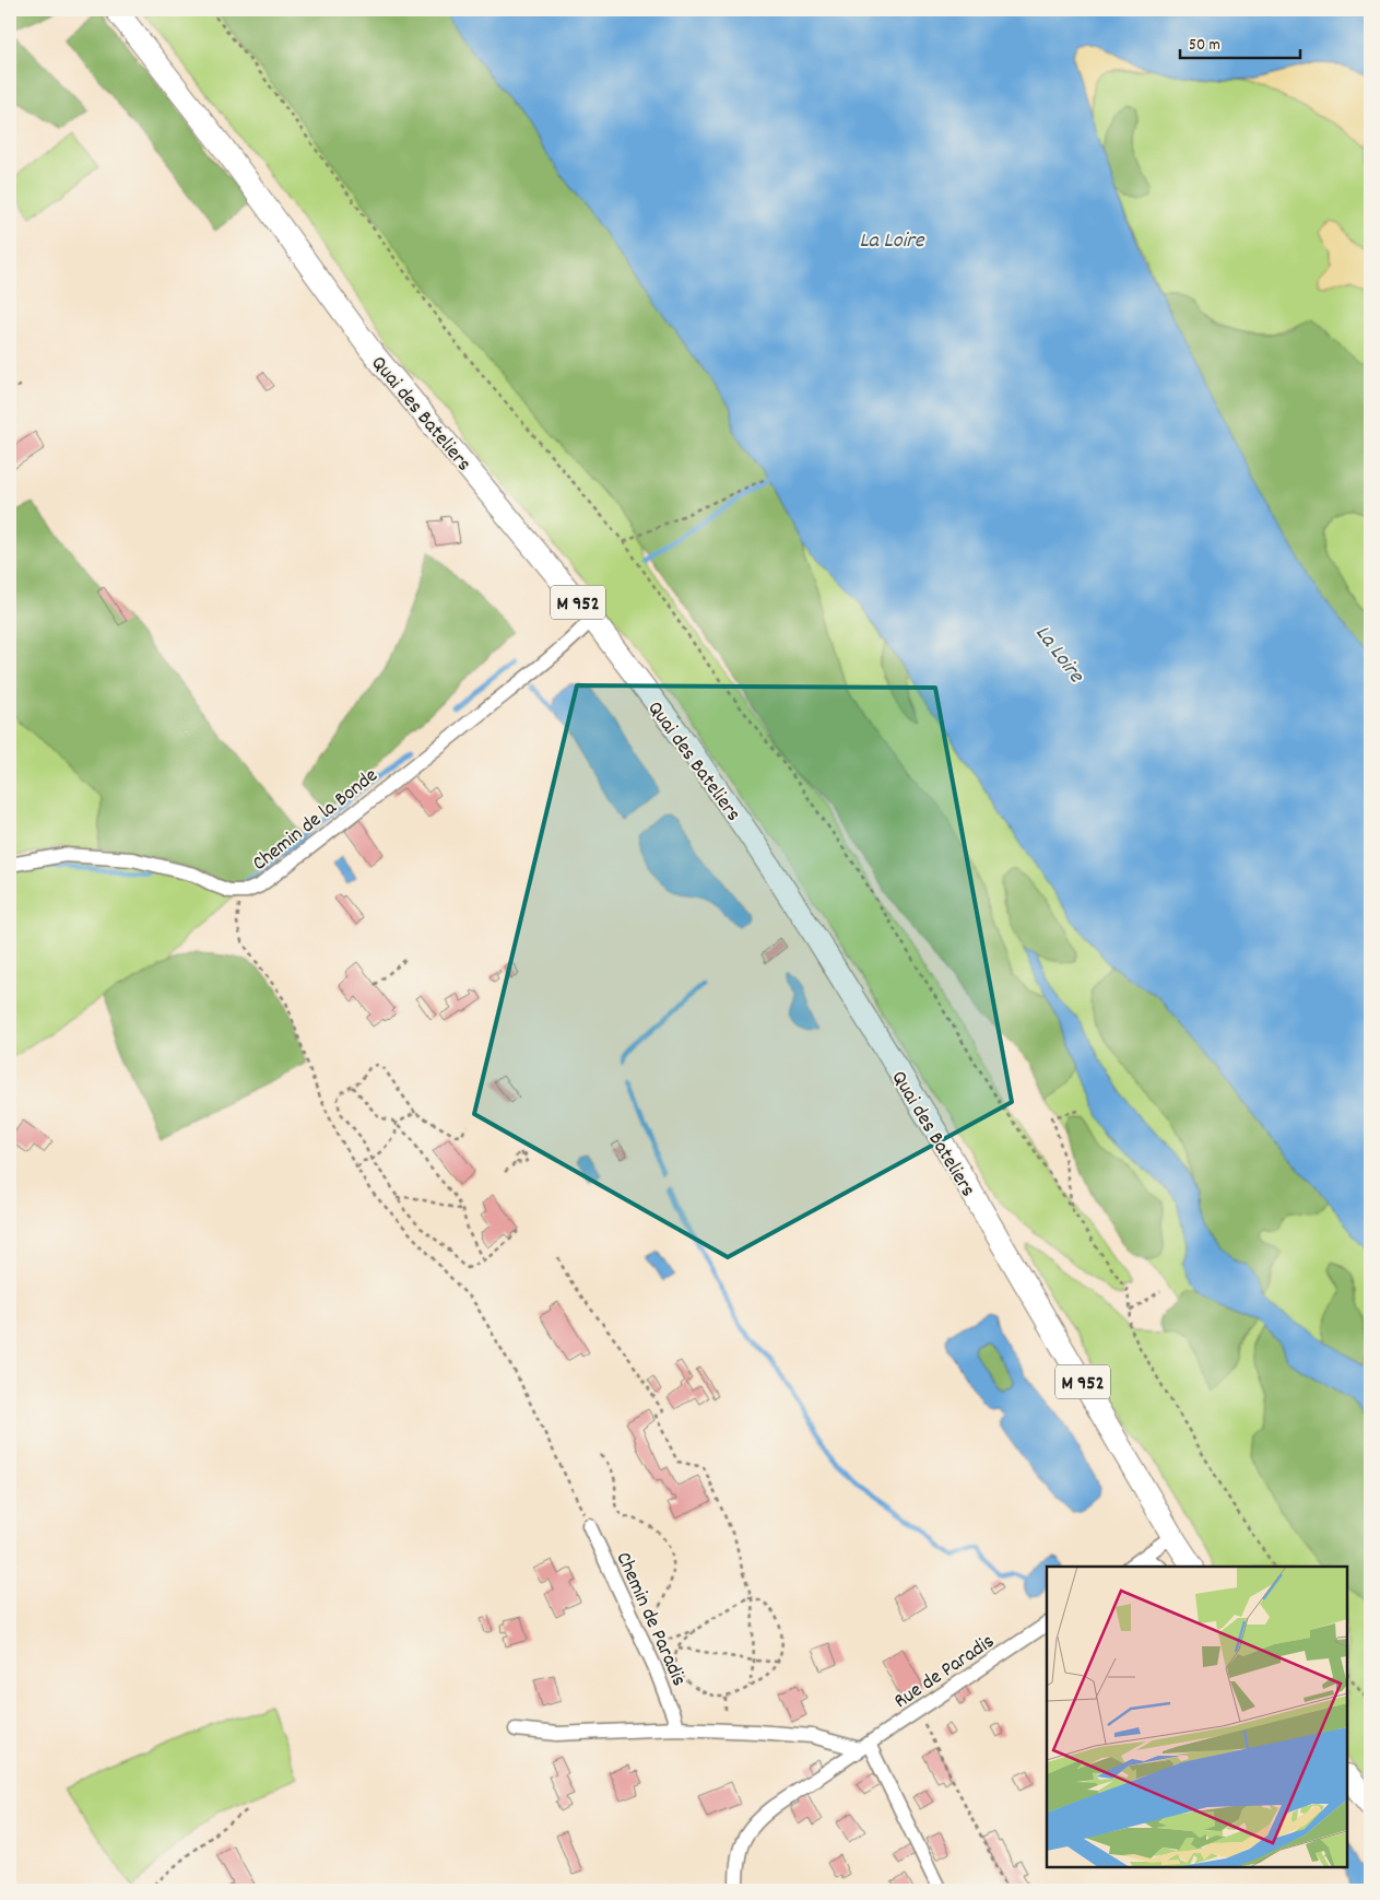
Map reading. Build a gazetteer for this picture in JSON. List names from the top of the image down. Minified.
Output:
{"streets":{"main road":["Quai des Bateliers","M 952"],"street":["Chemin de la Bonde","Chemin de Paradis","Rue de Paradis"]},"crossings":[["Quai des Bateliers","Chemin de la Bonde"]],"water":["La Loire"],"scale_bar":"50 m"}
